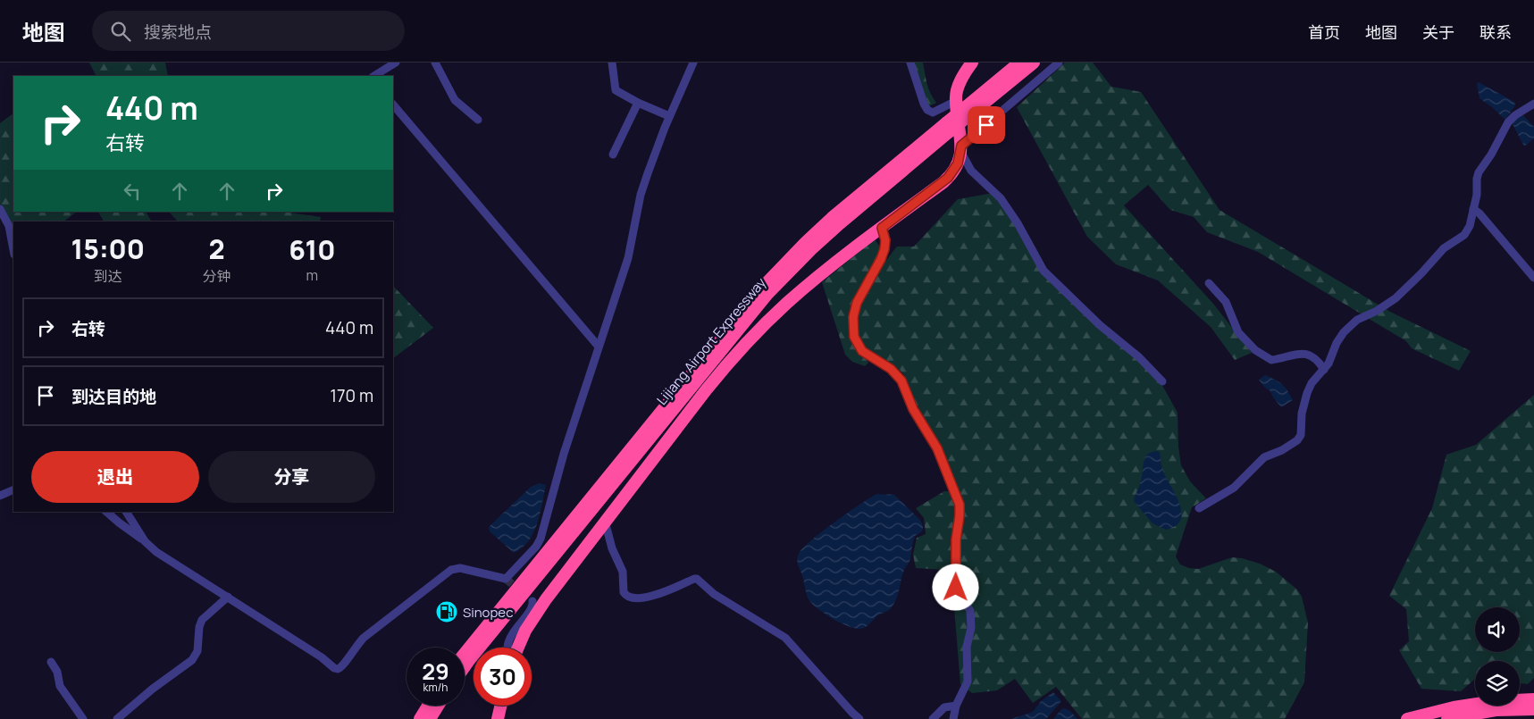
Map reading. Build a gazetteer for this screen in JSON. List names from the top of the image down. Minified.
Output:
{"streets":{"highway":["Lijiang Airport Expressway"]},"places":{"fuel station":["Sinopec"]},"page":{"header":"地图","search":"搜索地点","nav":["首页","地图","关于","联系"],"turn":["440 m","右转"],"eta":["15:00","到达","2","分钟","610","m"],"list":[{"name":"右转","value":"440 m"},{"name":"到达目的地","value":"170 m"}],"buttons":["退出","分享"],"speed":"29 km/h","limit":"30"}}
